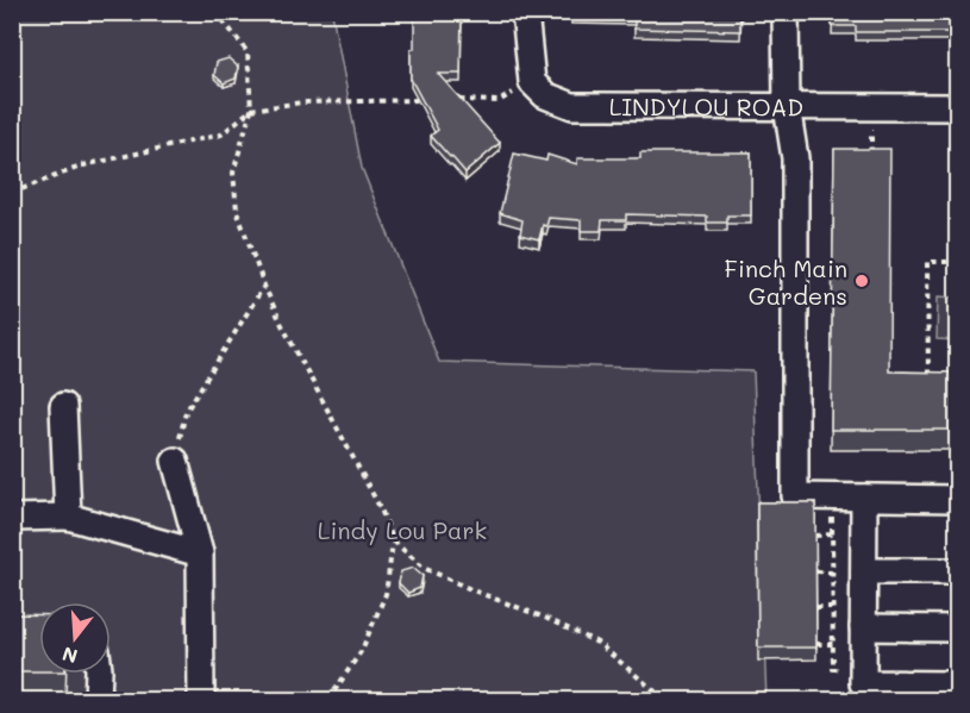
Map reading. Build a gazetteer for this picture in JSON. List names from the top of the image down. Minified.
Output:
{"streets":{"street":["LINDYLOU ROAD"]},"parks":["Lindy Lou Park"],"places":["Finch Main Gardens"],"north":"bottom"}
